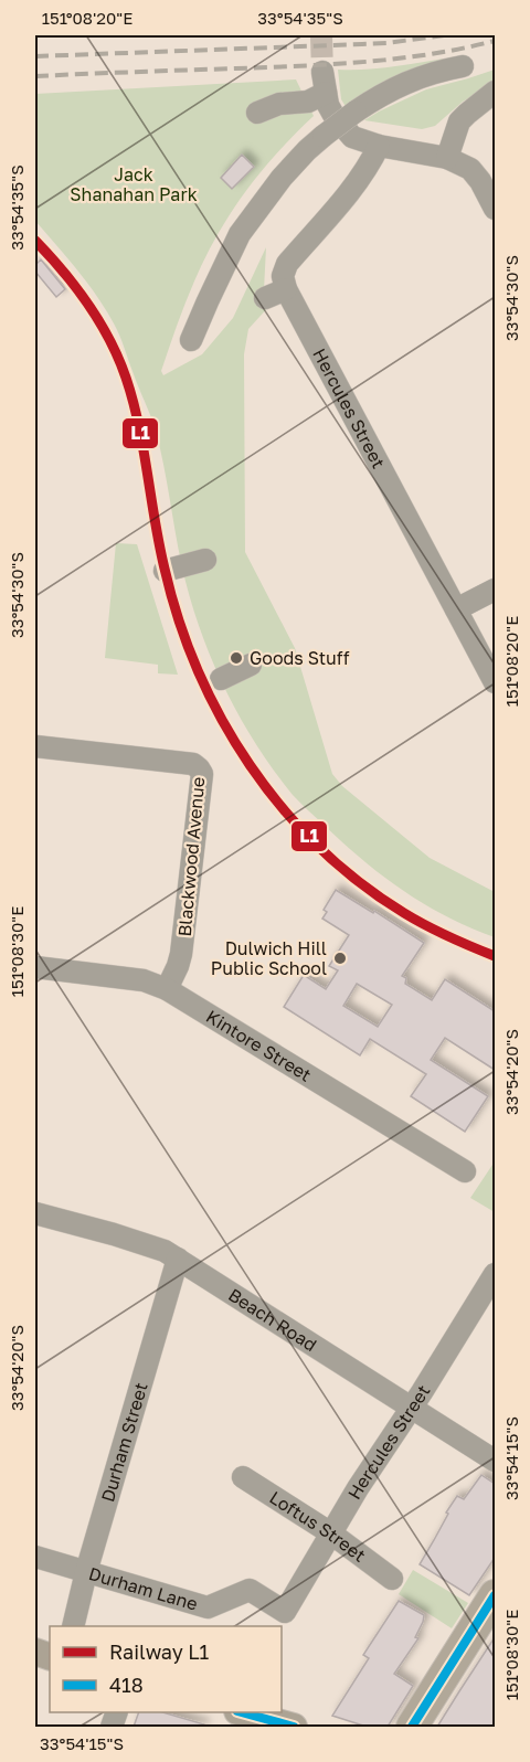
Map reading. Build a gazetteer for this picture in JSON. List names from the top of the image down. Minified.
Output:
{"streets":{"street":["Hercules Street","Blackwood Avenue","Kintore Street","Beach Road","Durham Street","Loftus Street","Durham Lane"]},"crossings":[["Hercules Street","Beach Road"],["Hercules Street","Loftus Street"],["Hercules Street","Durham Lane"],["Blackwood Avenue","Kintore Street"],["Beach Road","Durham Street"],["Durham Street","Durham Lane"]],"parks":["Jack Shanahan Park"],"places":["Goods Stuff","Dulwich Hill Public School"],"lines":["rail line L1","transit line 418"],"legend":["Railway L1","418"],"coordinates":["151°08'20\"E","33°54'35\"S","33°54'30\"S","151°08'30\"E","33°54'20\"S","33°54'15\"S"]}
